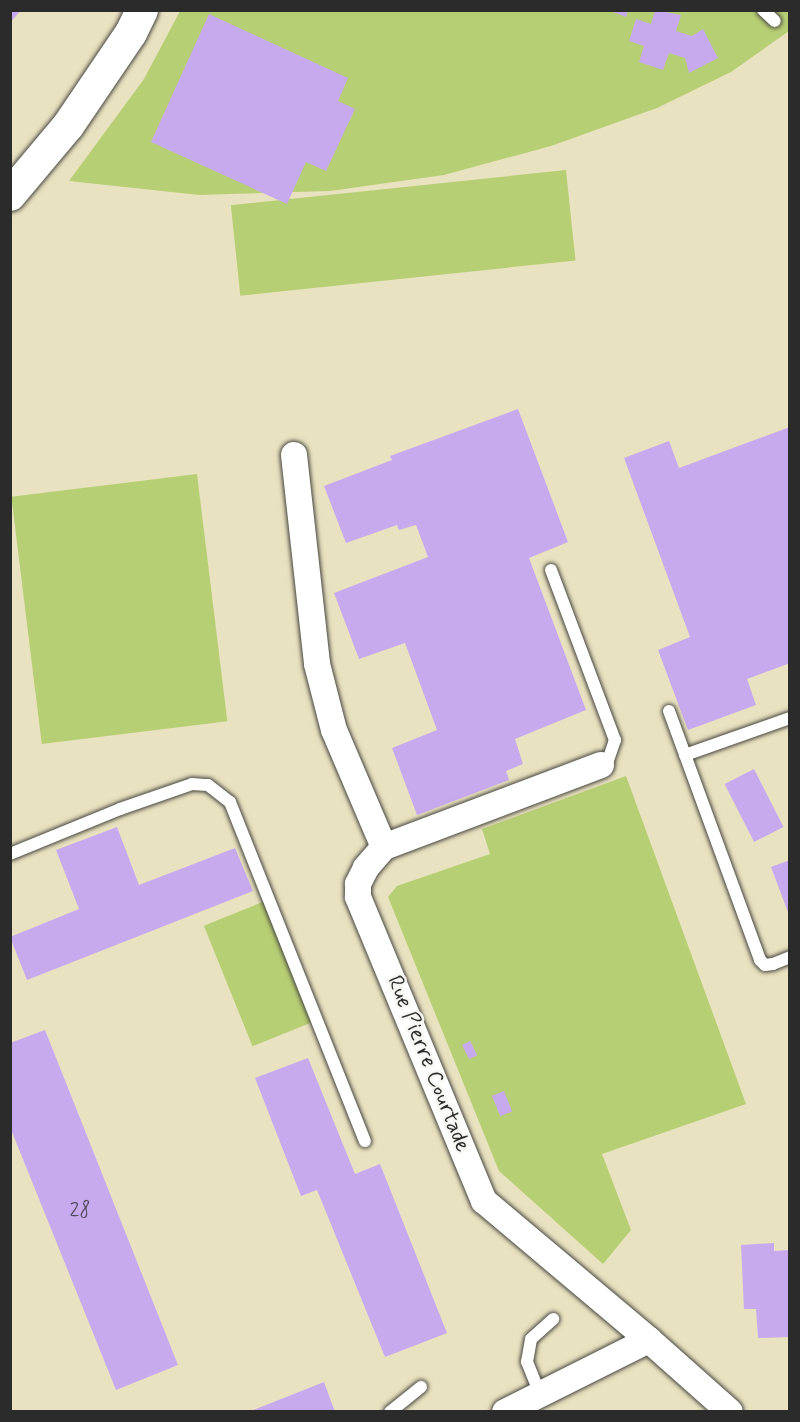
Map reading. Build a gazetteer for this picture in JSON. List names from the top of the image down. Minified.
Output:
{"streets":{"street":["Rue Pierre Courtade"]},"house_numbers":["28"]}
